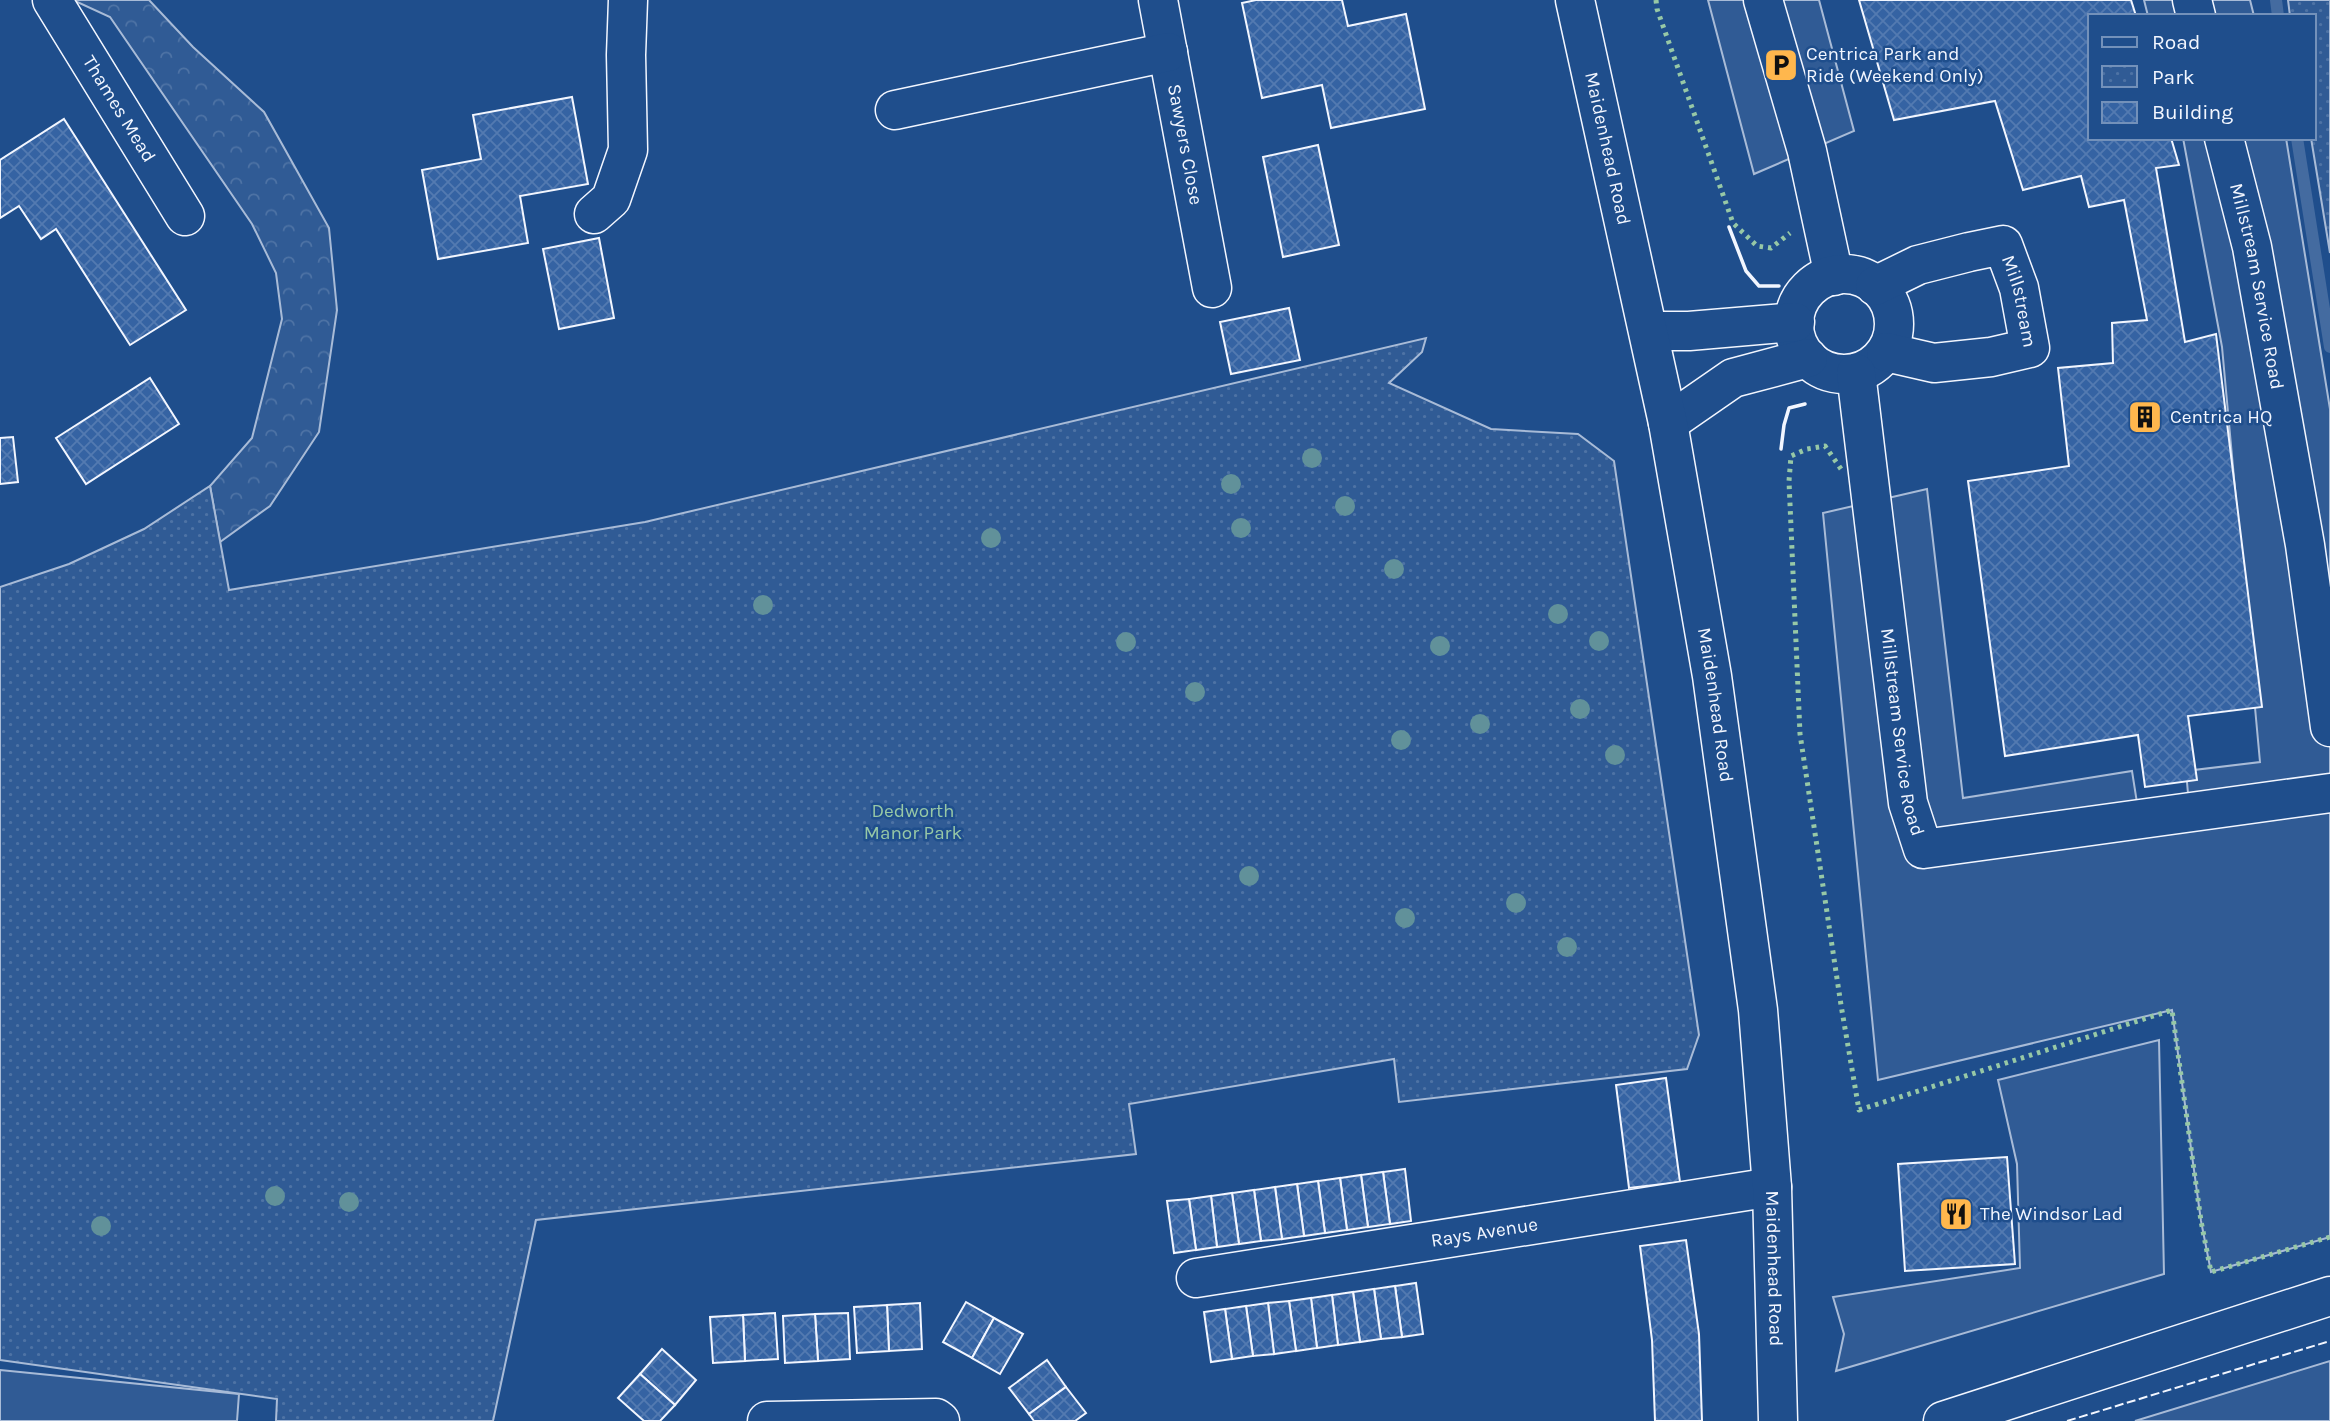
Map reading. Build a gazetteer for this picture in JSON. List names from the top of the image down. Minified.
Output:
{"streets":{"main road":["Thames Mead","Sawyers Close","Maidenhead Road","Millstream Service Road","Millstream","Rays Avenue"]},"crossings":[["Maidenhead Road","Rays Avenue"],["Millstream Service Road","Millstream"]],"parks":["Dedworth Manor Park"],"places":{"parking":["Centrica Park and Ride (Weekend Only)"],"building":["Centrica HQ"],"restaurant":["The Windsor Lad"]},"legend":["Road","Park","Building"]}
